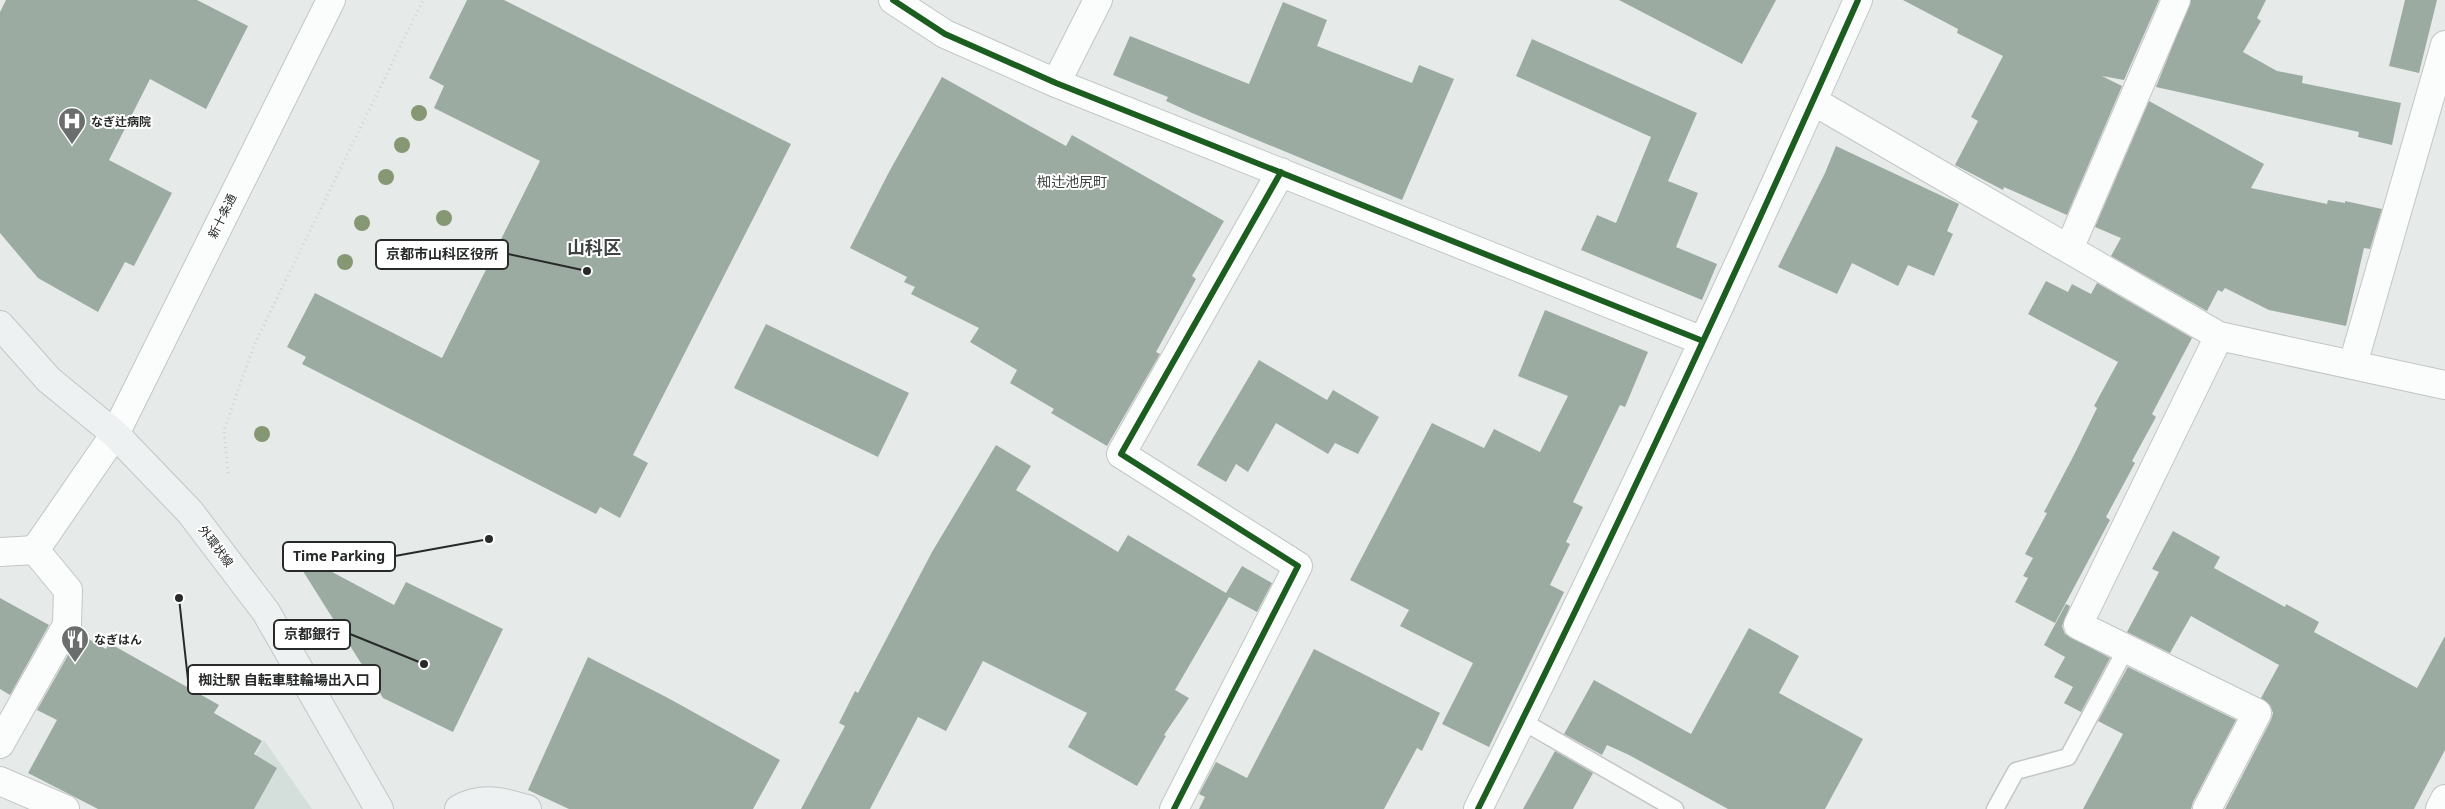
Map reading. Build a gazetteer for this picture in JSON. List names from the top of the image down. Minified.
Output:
{"streets":{"main road":["外環状線"],"street":["新十条通"]},"crossings":[["新十条通","外環状線"]],"districts":["椥辻池尻町","山科区"],"places":{"hospital":["なぎ辻病院"],"other":["京都市山科区役所","Time Parking","椥辻駅 自転車駐輪場出入口","京都銀行"],"restaurant":["なぎはん"]}}
